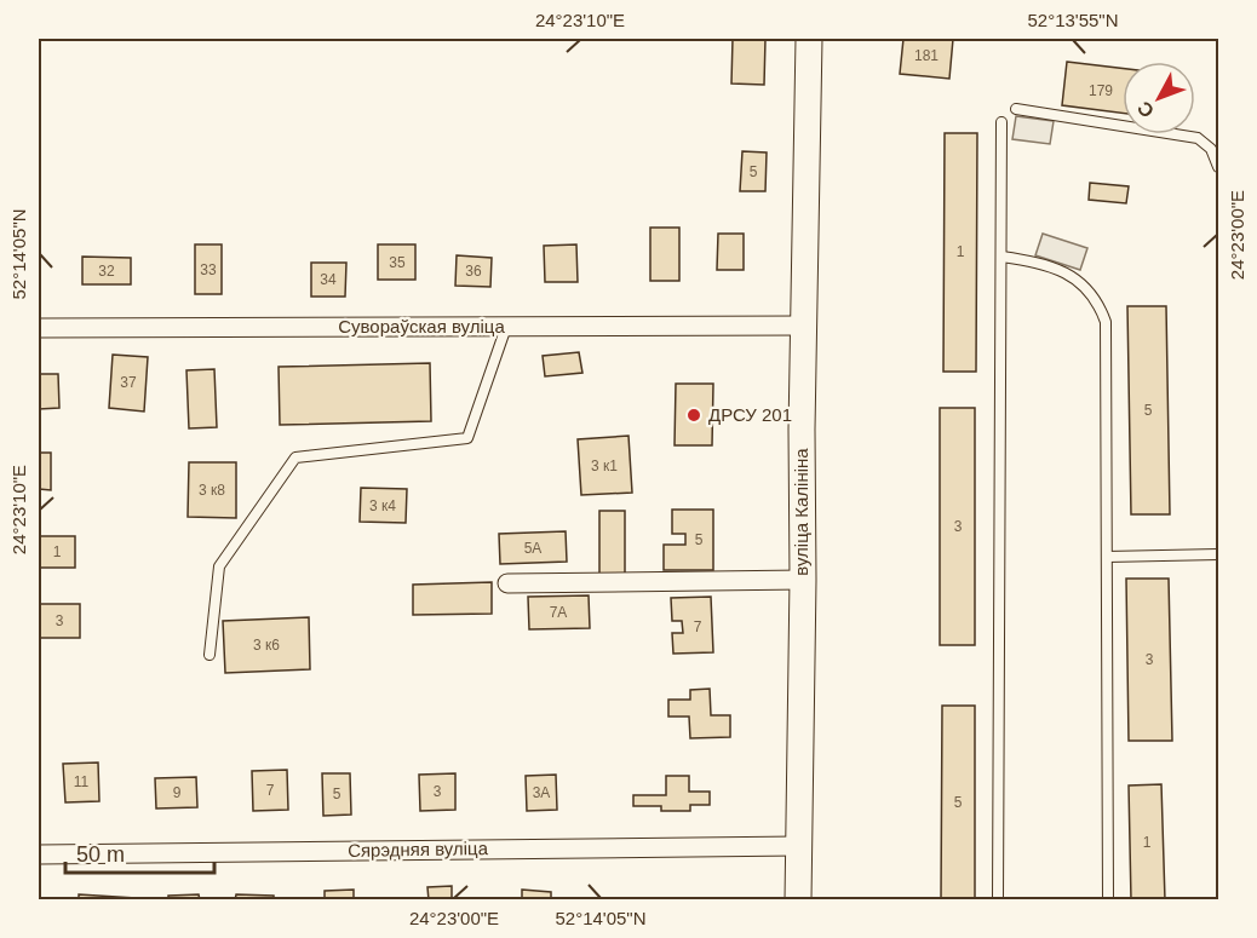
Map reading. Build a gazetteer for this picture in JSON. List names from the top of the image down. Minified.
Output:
{"streets":{"street":["Сувораўская вуліца","вуліца Калініна","Сярэдняя вуліца"]},"crossings":[["Сувораўская вуліца","вуліца Калініна"],["вуліца Калініна","Сярэдняя вуліца"]],"places":["ДРСУ 201"],"house_numbers":["181","179","5","1","35","33","32","36","34","37","5","3 к1","3 к8","3 к4","3","5","5А","1","7А","3","7","3 к6","3","11","7","3","9","3А","5","5","1"],"scale_bar":"50 m","north":"bottom left","coordinates":["24°23'10\"E","52°13'55\"N","24°23'00\"E","52°14'05\"N"]}
